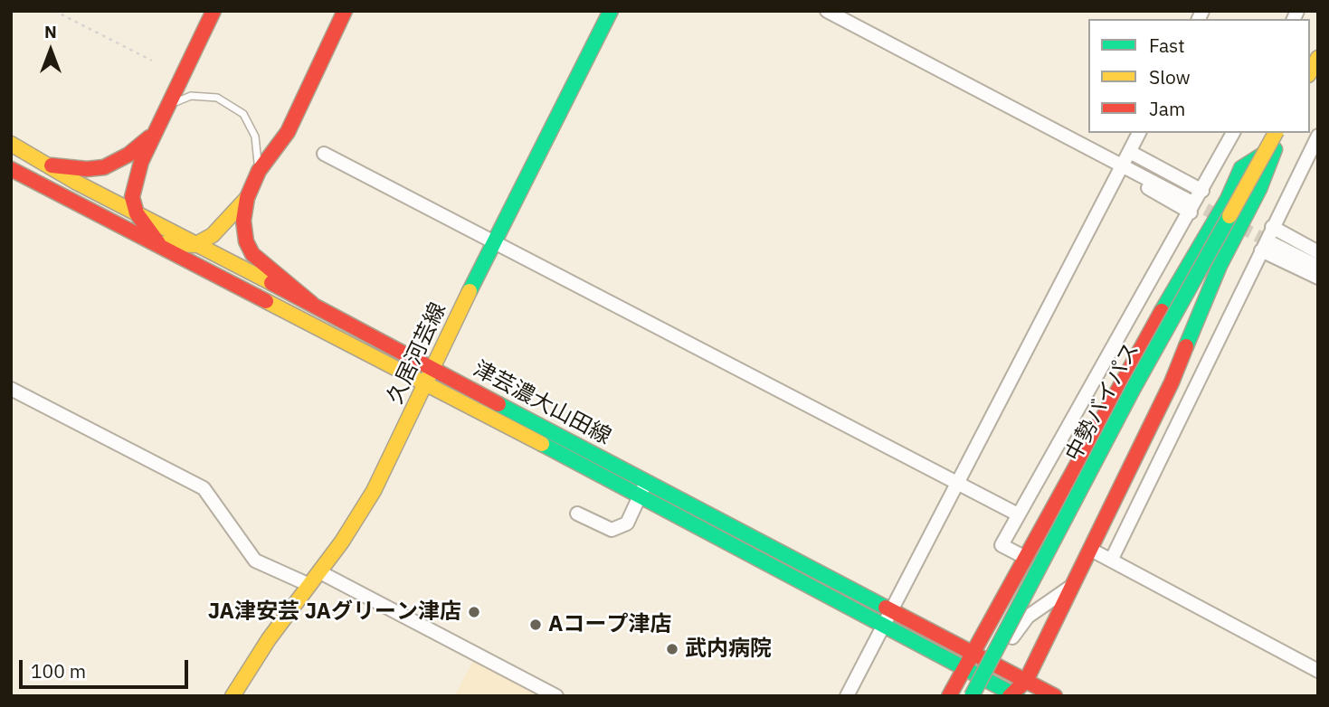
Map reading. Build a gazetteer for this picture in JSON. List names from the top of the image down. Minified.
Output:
{"streets":{"main road":["久居河芸線","中勢バイパス","津芸濃大山田線"]},"crossings":[["久居河芸線","津芸濃大山田線"]],"places":["JA津安芸 JAグリーン津店","Aコープ津店","武内病院"],"legend":["Fast","Slow","Jam"],"scale_bar":"100 m","north":"top"}
